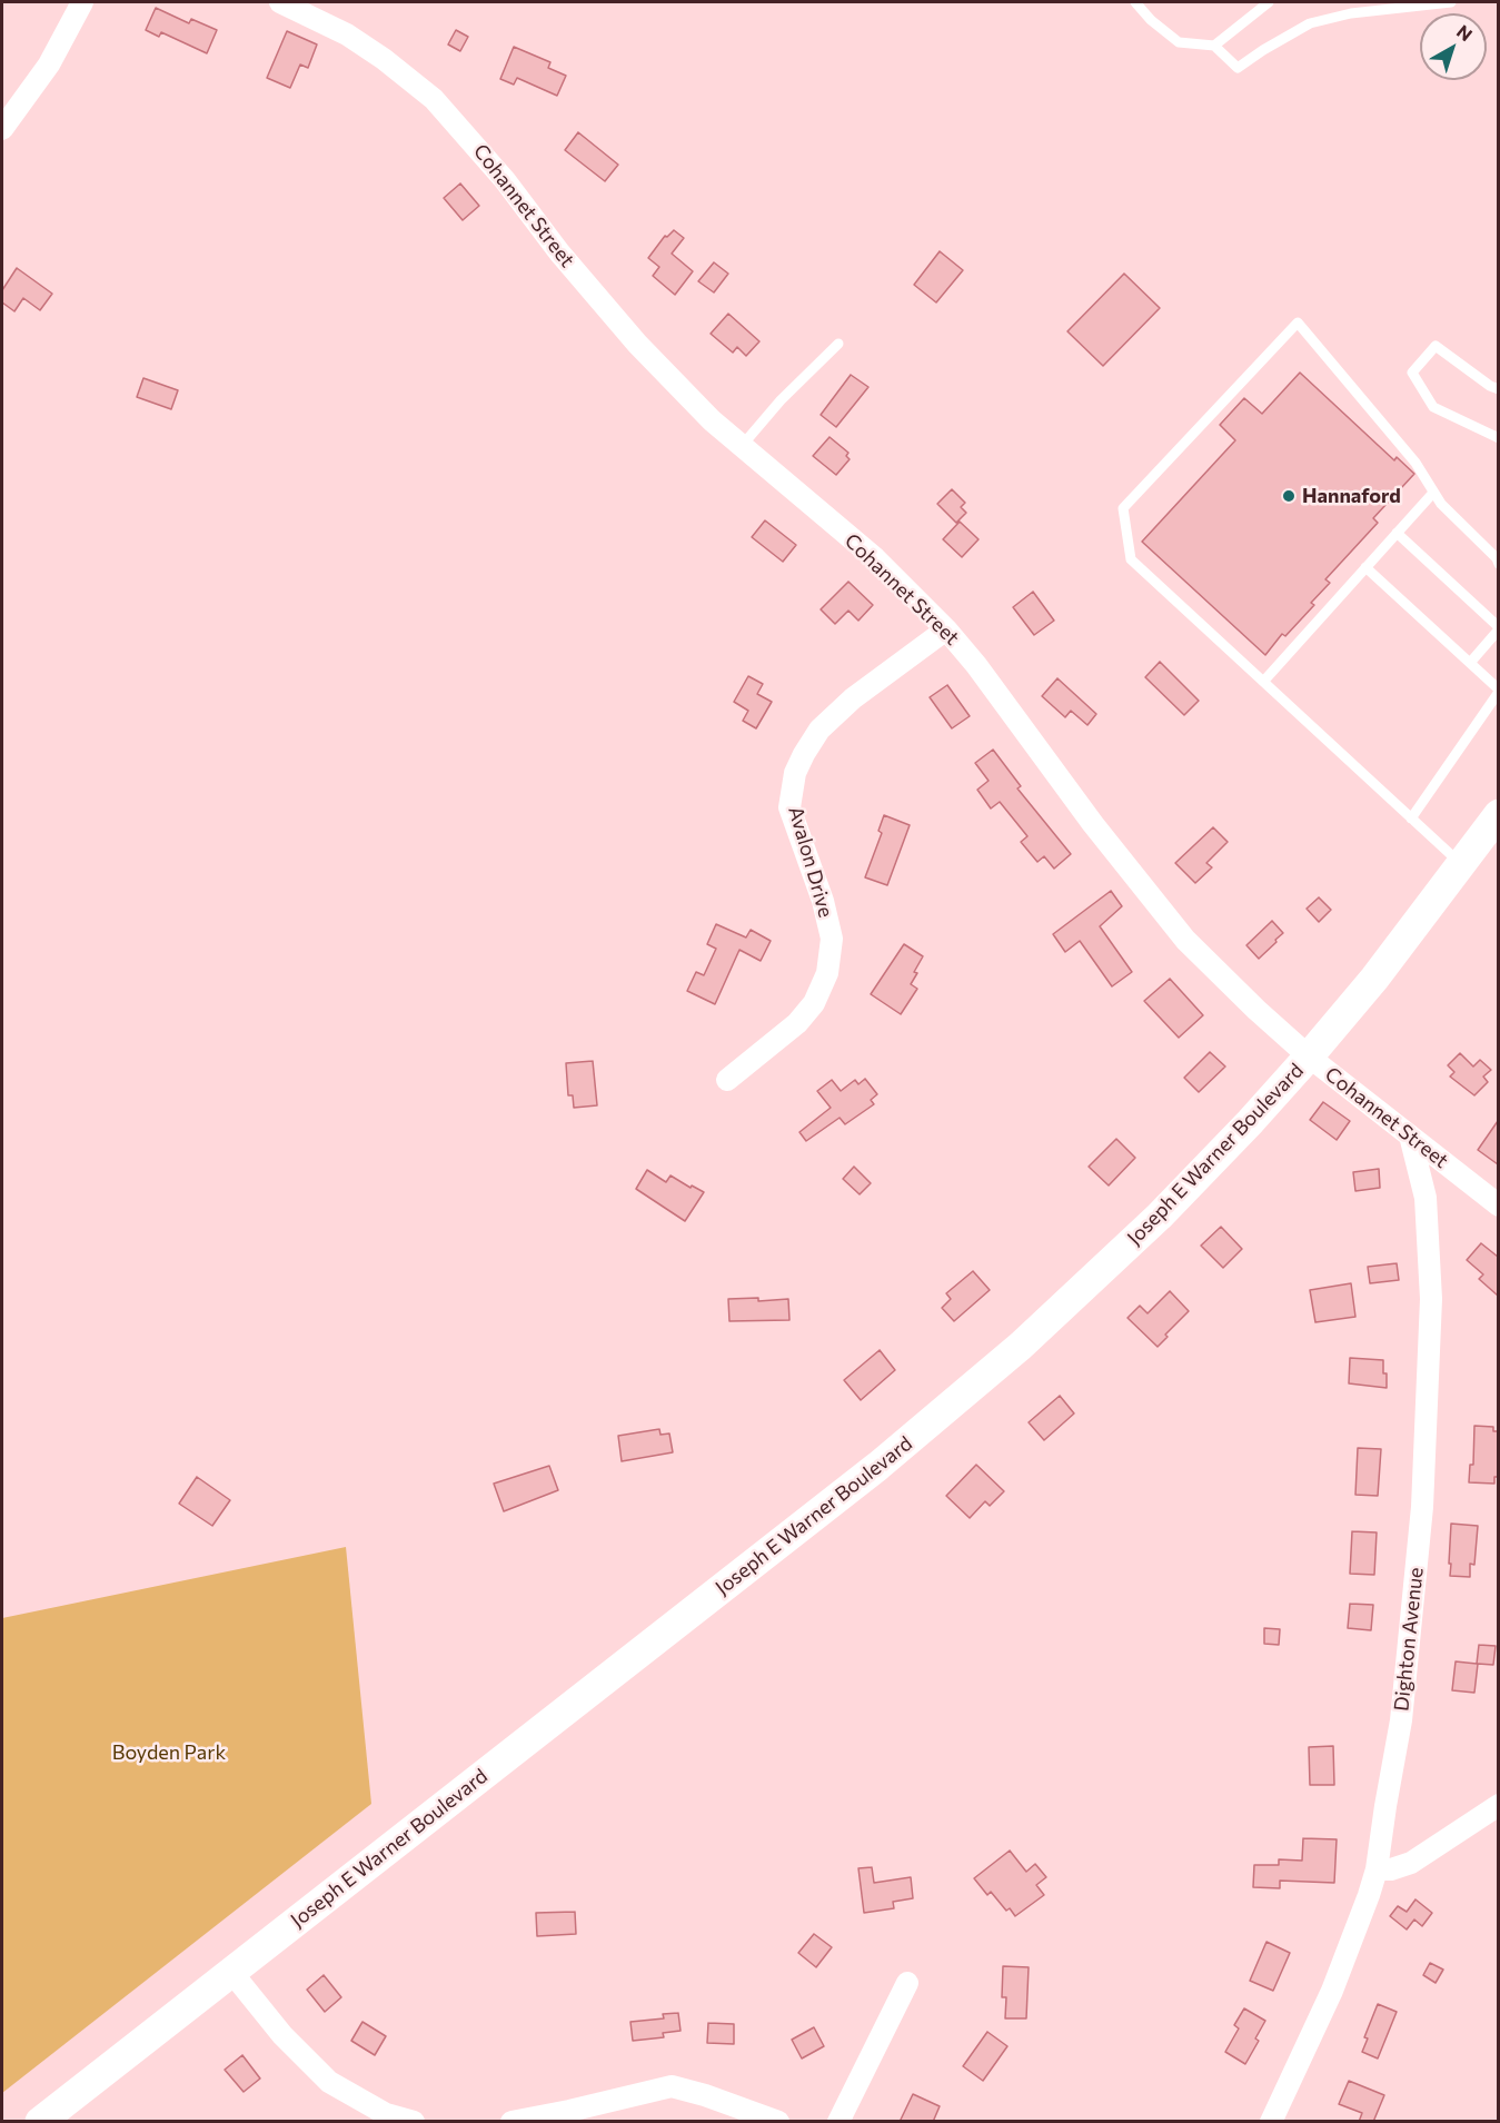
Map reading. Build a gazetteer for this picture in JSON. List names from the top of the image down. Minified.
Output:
{"streets":{"main road":["Joseph E Warner Boulevard"],"street":["Cohannet Street","Avalon Drive","Dighton Avenue"]},"crossings":[["Cohannet Street","Avalon Drive"],["Cohannet Street","Joseph E Warner Boulevard"],["Cohannet Street","Dighton Avenue"]],"parks":["Boyden Park"],"places":["Hannaford"],"north":"top right"}
